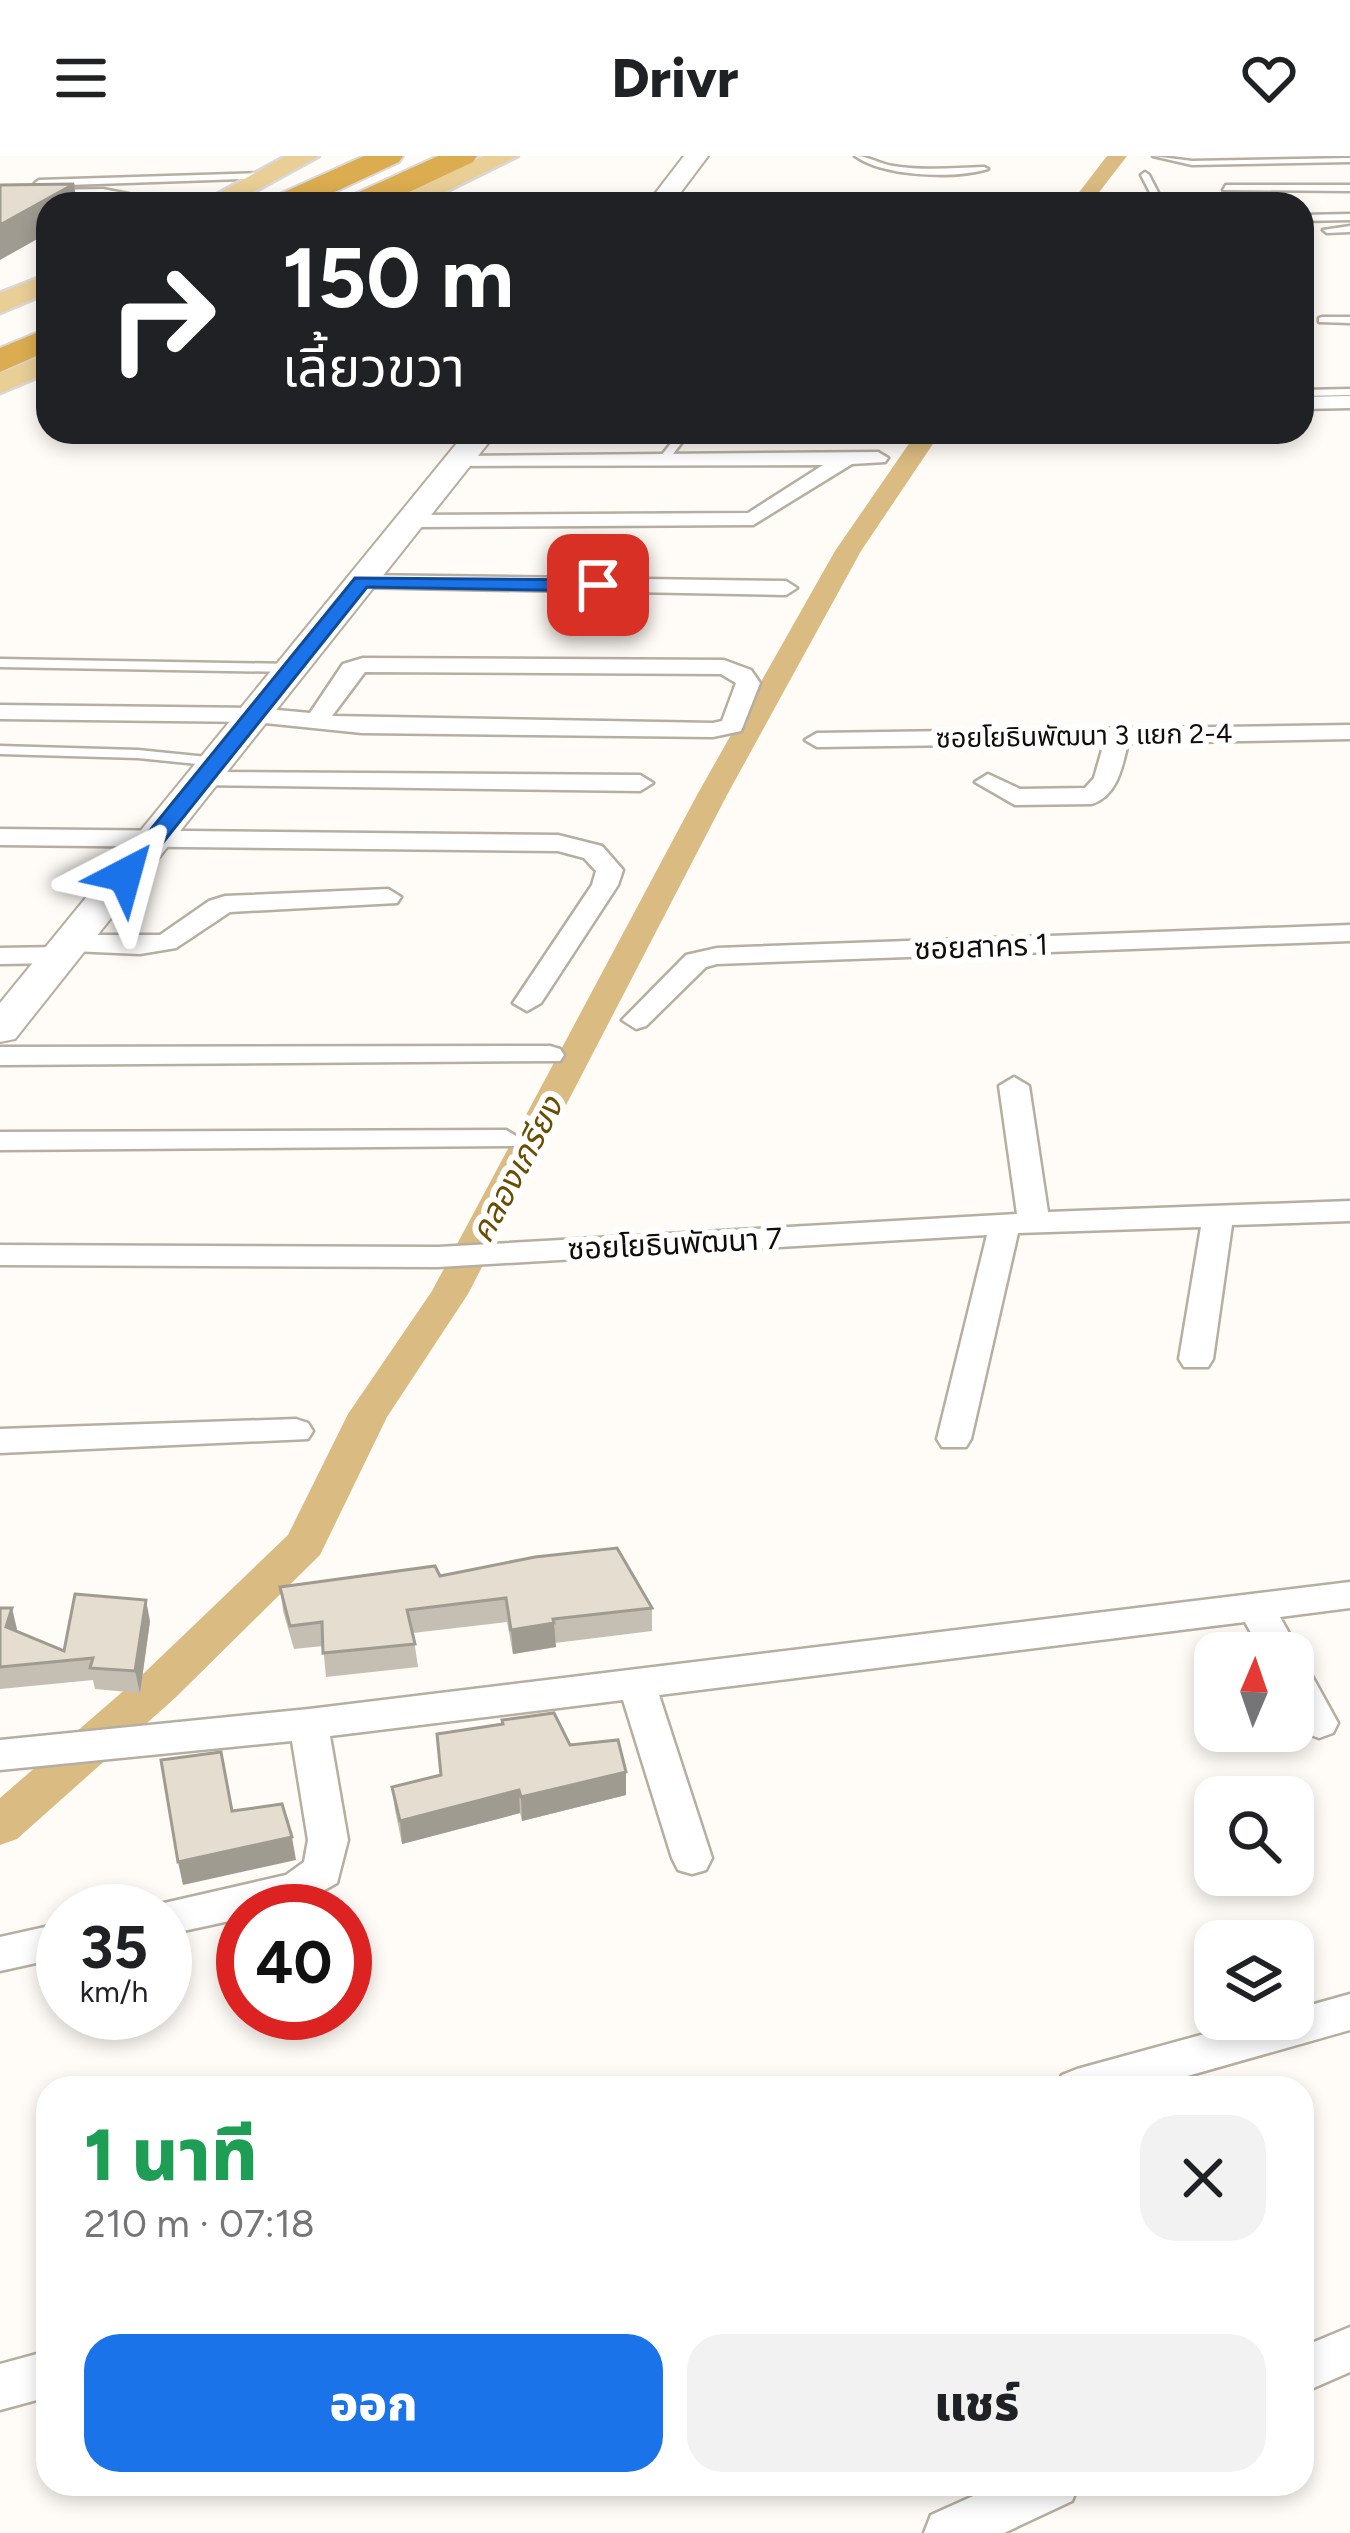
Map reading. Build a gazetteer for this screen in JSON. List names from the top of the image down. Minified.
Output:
{"streets":{"street":["ซอยโยธินพัฒนา 3 แยก 2-4","ซอยสาคร 1","ซอยโยธินพัฒนา 7"]},"water":["คลองเกรียง"],"north":"top","page":{"header":"Drivr","turn":["150 m","เลี้ยวขวา"],"speed":"35 km/h","limit":"40","heading":["1 นาที","210 m · 07:18"],"buttons":["ออก","แชร์"]}}
